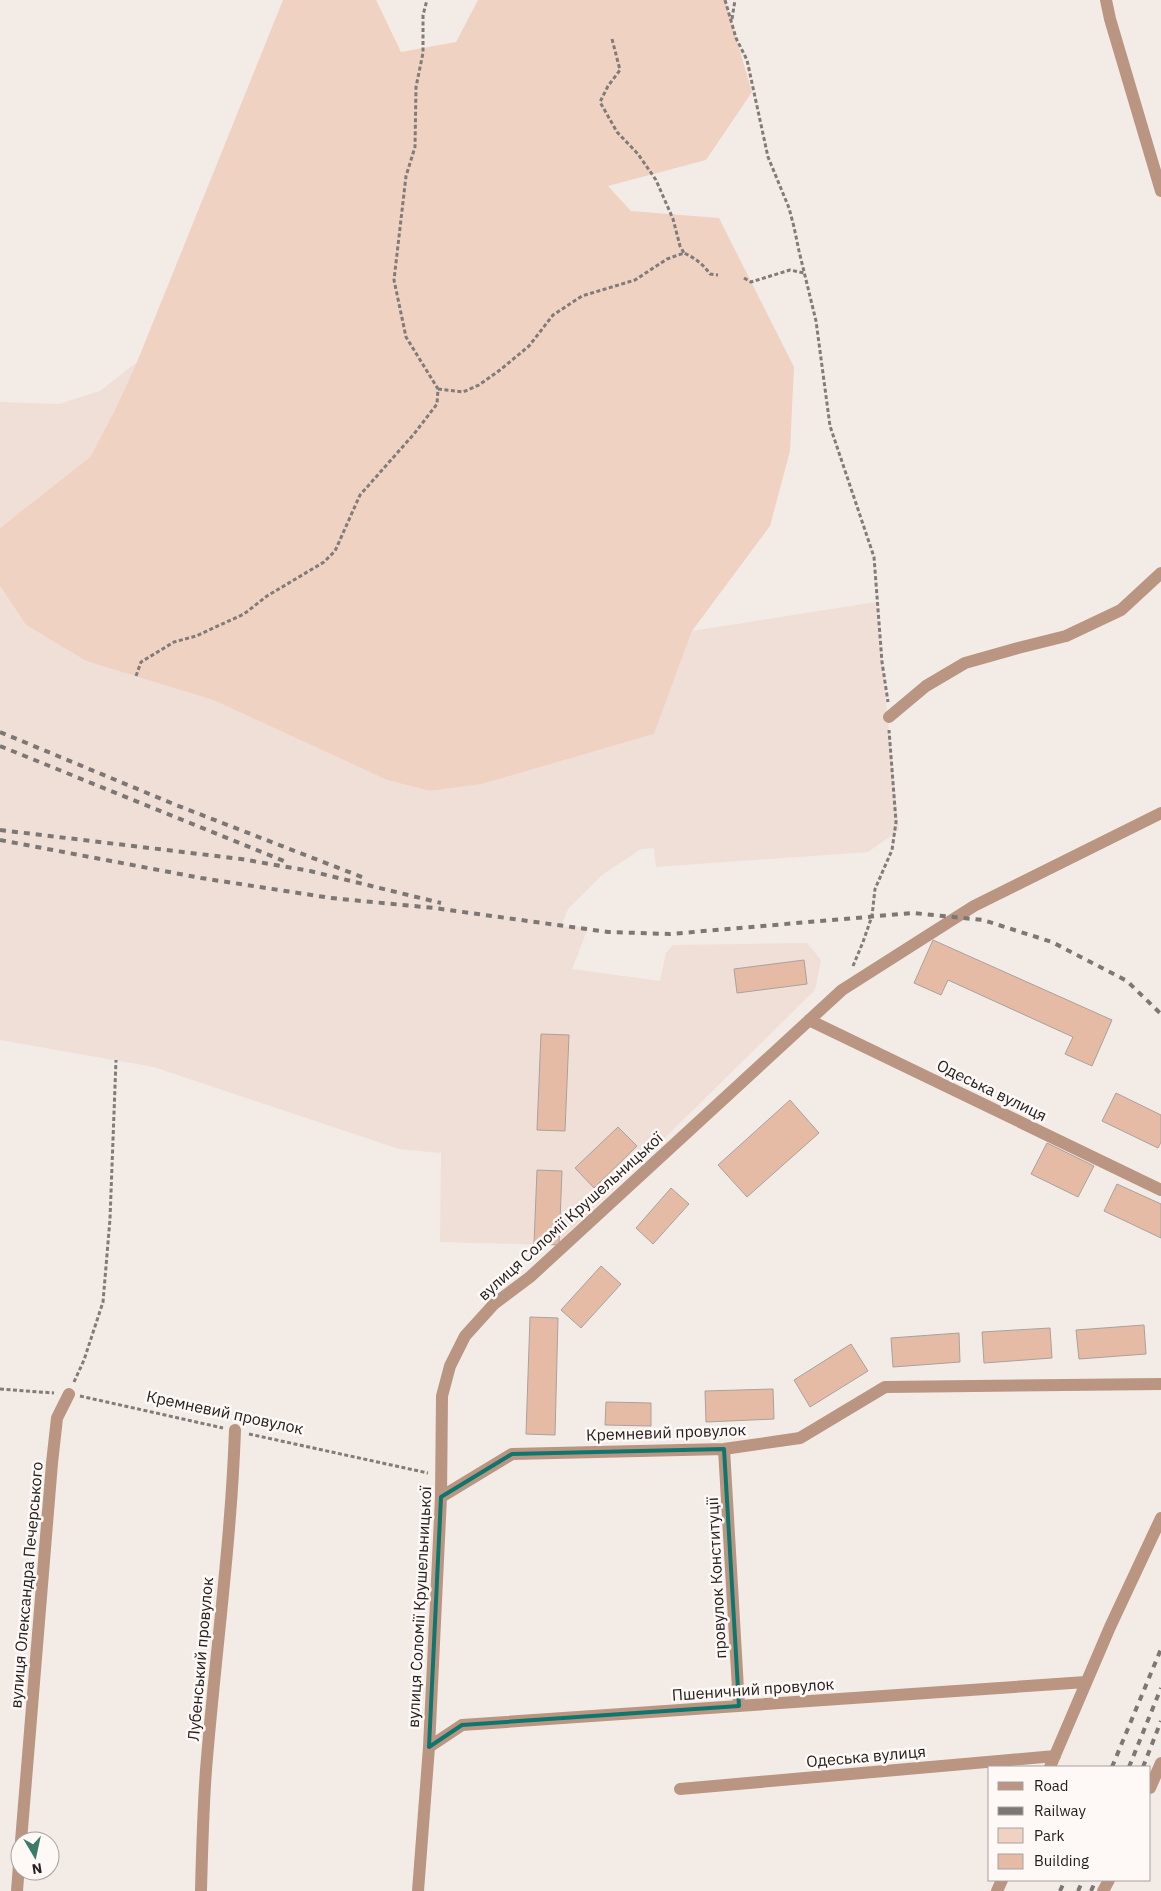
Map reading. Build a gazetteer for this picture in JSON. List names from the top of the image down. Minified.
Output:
{"streets":{"street":["Одеська вулиця","вулиця Соломії Крушельницької","Кремневий провулок","провулок Конституції","вулиця Олександра Печерського","Лубенський провулок","Пшеничний провулок"]},"crossings":[["Одеська вулиця","вулиця Соломії Крушельницької"],["Одеська вулиця","Пшеничний провулок"],["вулиця Соломії Крушельницької","Кремневий провулок"],["вулиця Соломії Крушельницької","Пшеничний провулок"],["Кремневий провулок","провулок Конституції"],["Кремневий провулок","вулиця Олександра Печерського"],["Кремневий провулок","Лубенський провулок"],["провулок Конституції","Пшеничний провулок"]],"legend":["Road","Railway","Park","Building"],"north":"bottom"}
